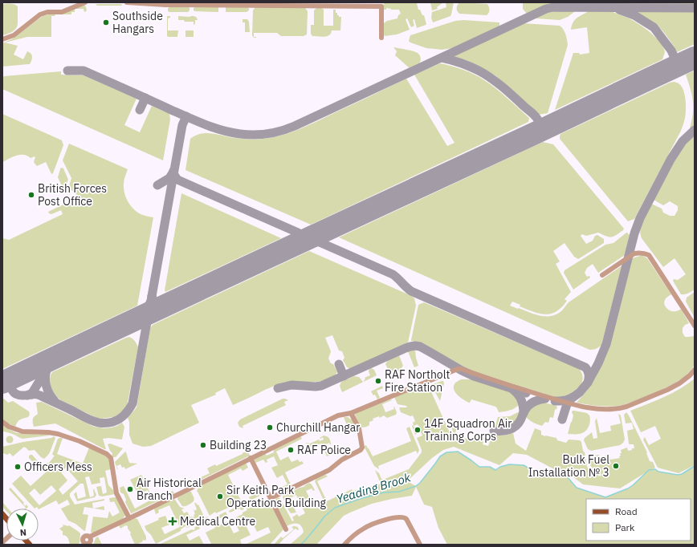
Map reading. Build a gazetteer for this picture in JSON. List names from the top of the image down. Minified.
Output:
{"water":["Yeading Brook"],"places":{"other":["Southside Hangars","British Forces Post Office","RAF Northolt Fire Station","Churchill Hangar","14F Squadron Air Training Corps","Building 23","RAF Police","Bulk Fuel Installation № 3","Officers Mess","Air Historical Branch","Sir Keith Park Operations Building"],"health":["Medical Centre"]},"legend":["Road","Park"],"north":"bottom"}
